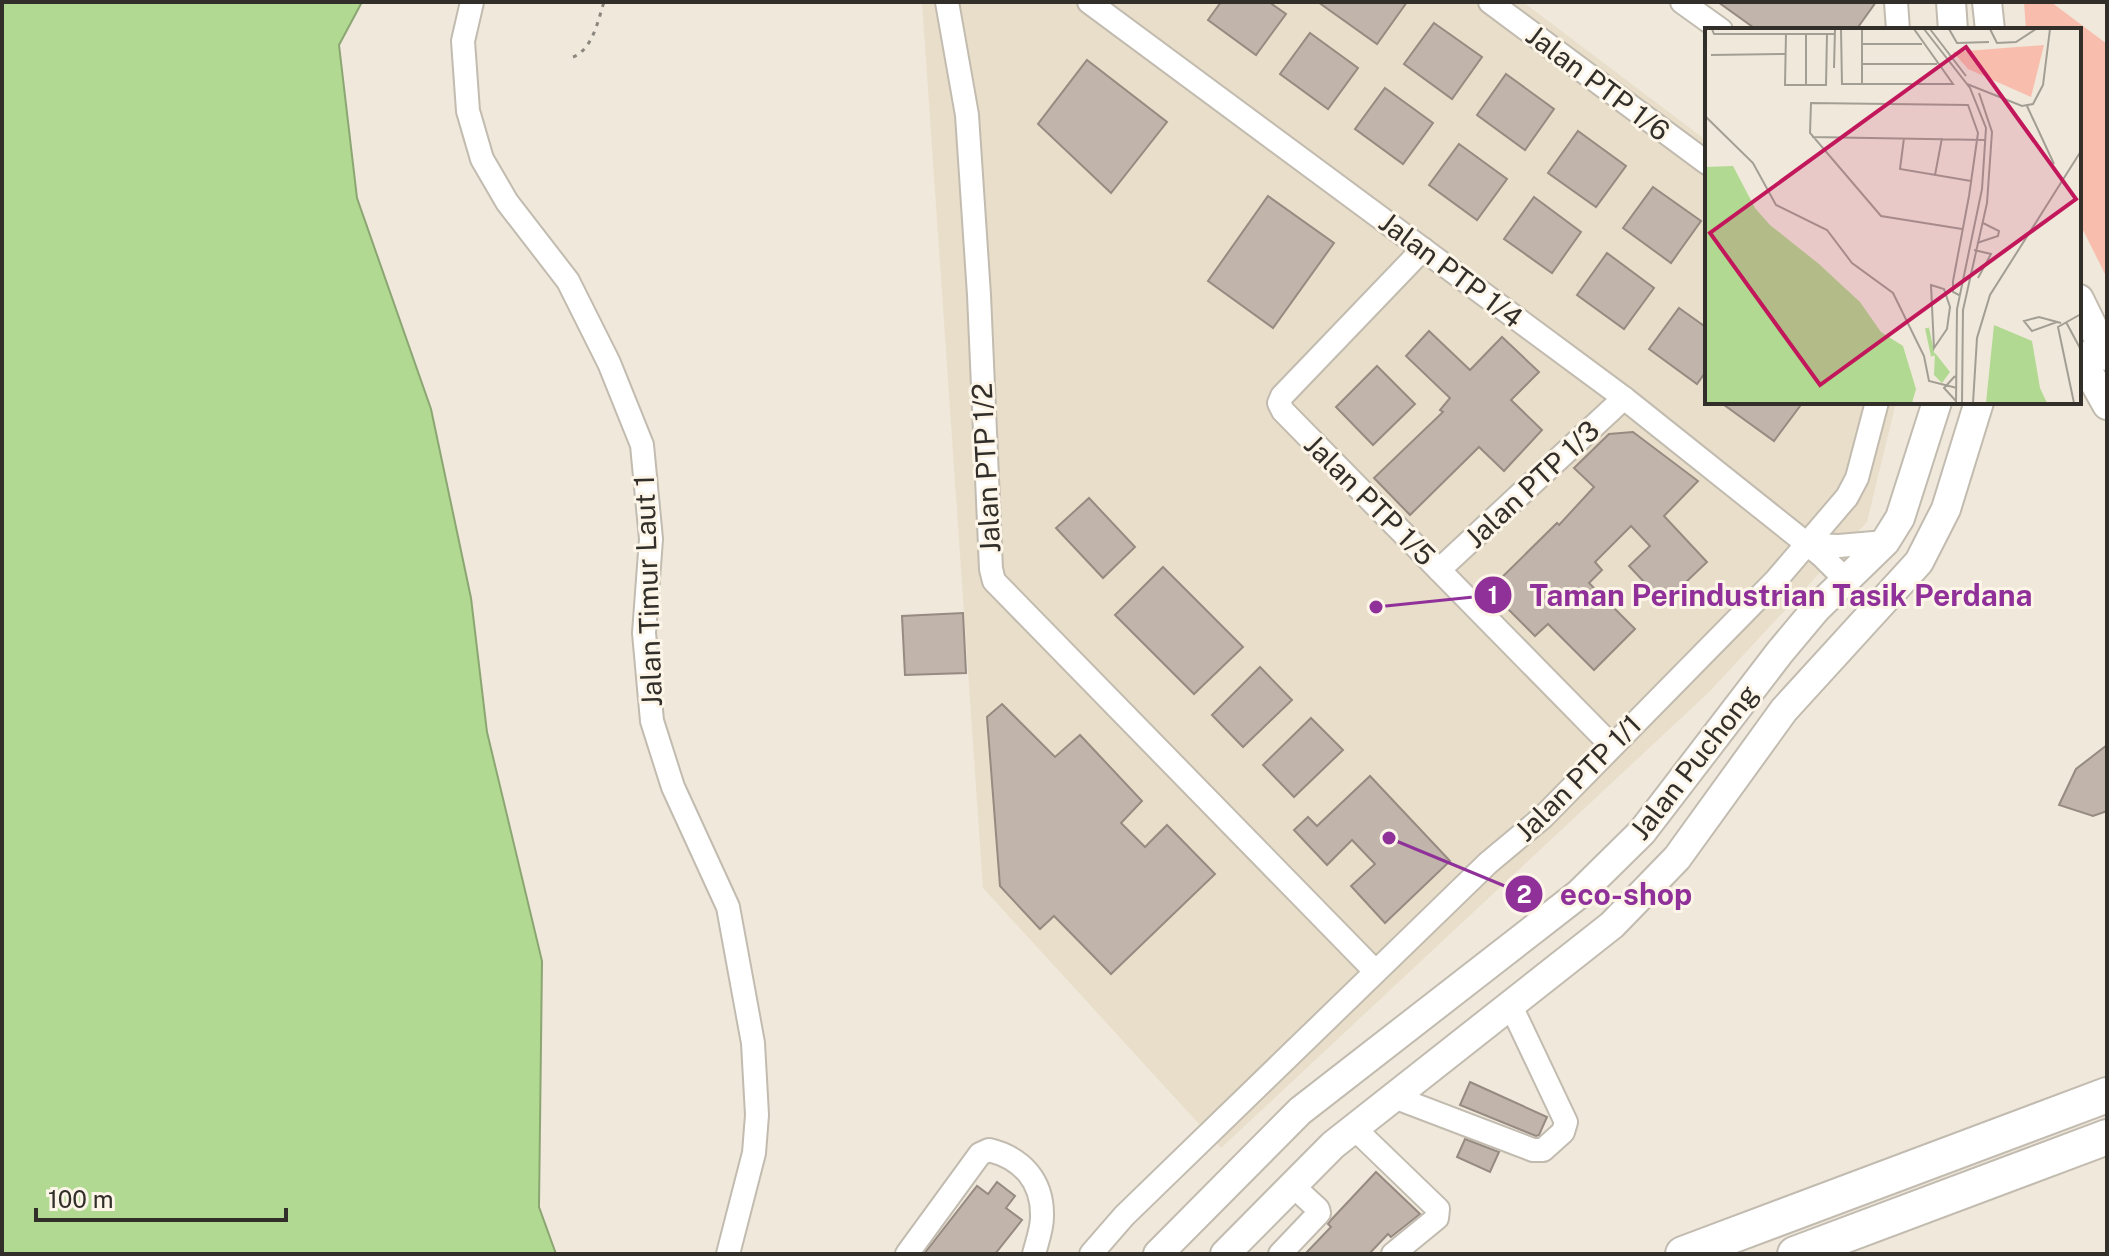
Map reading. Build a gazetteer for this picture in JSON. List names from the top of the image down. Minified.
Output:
{"streets":{"main road":["Jalan Puchong"],"street":["Jalan PTP 1/6","Jalan PTP 1/4","Jalan PTP 1/2","Jalan PTP 1/3","Jalan PTP 1/5","Jalan Timur Laut 1","Jalan PTP 1/1"]},"crossings":[["Jalan PTP 1/4","Jalan PTP 1/3"],["Jalan PTP 1/4","Jalan PTP 1/5"],["Jalan PTP 1/4","Jalan Puchong"],["Jalan PTP 1/4","Jalan PTP 1/1"],["Jalan PTP 1/2","Jalan PTP 1/1"],["Jalan PTP 1/3","Jalan PTP 1/5"],["Jalan PTP 1/5","Jalan PTP 1/1"]],"places":["Taman Perindustrian Tasik Perdana","eco-shop"],"scale_bar":"100 m"}
